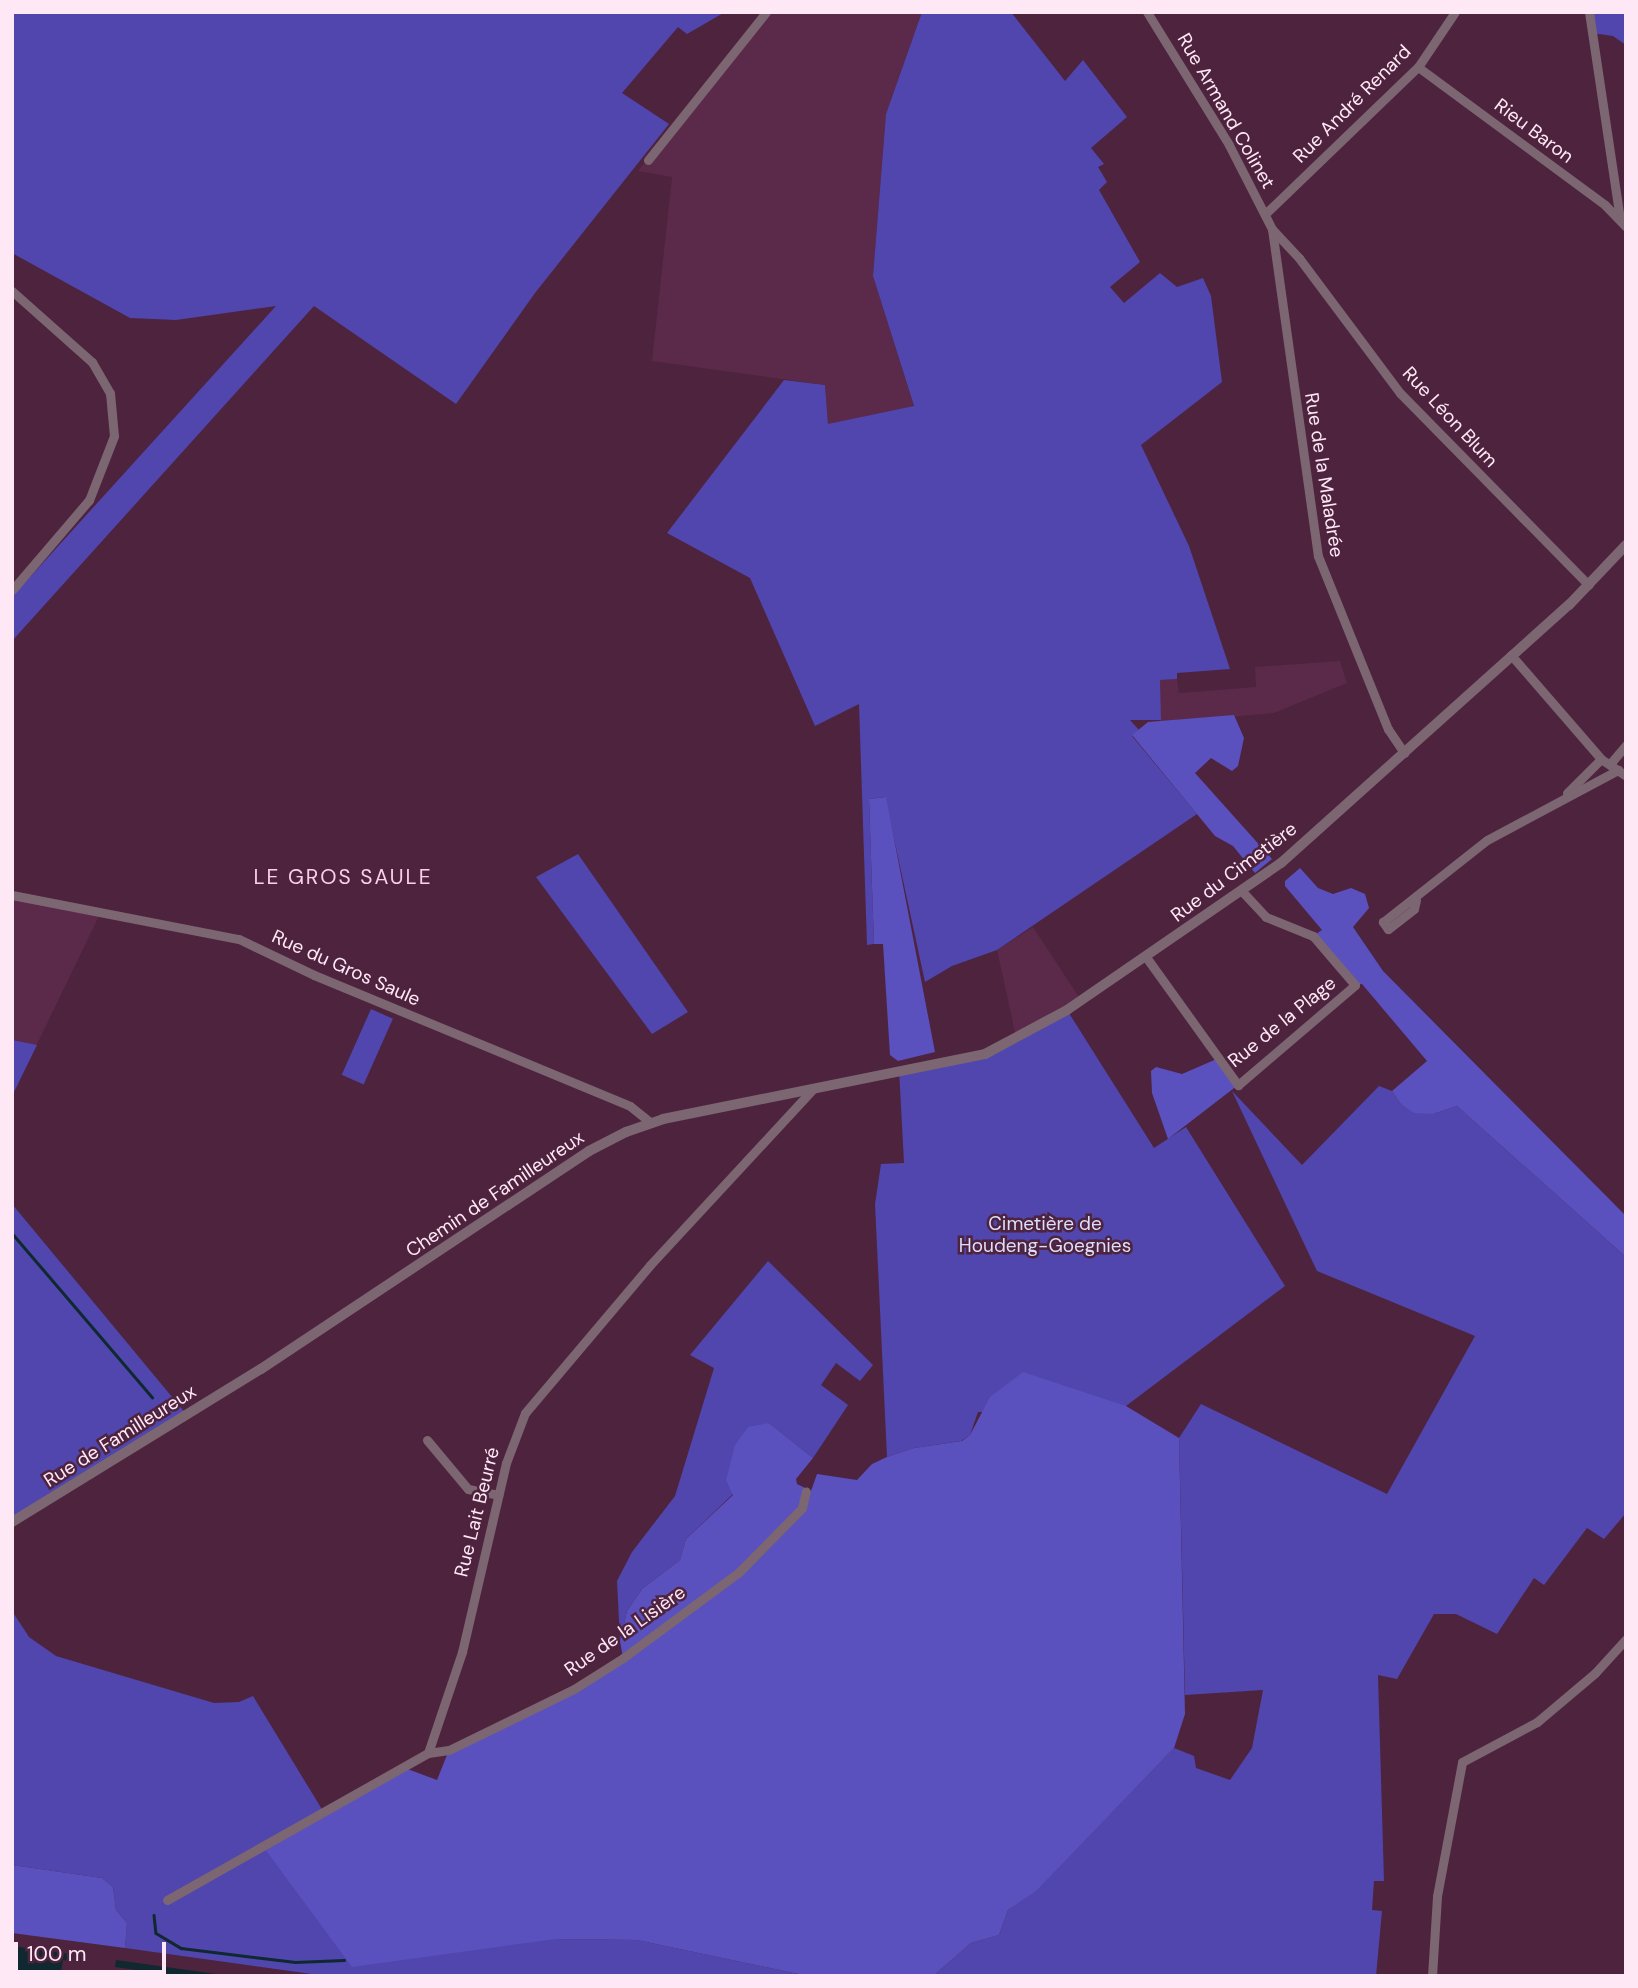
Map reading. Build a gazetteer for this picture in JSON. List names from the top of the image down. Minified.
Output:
{"streets":{"street":["Rue André Renard","Rue Armand Colinet","Rieu Baron","Rue Léon Blum","Rue de la Maladrée","Rue du Cimetière","Rue du Gros Saule","Rue de la Plage","Chemin de Familleureux","Rue de Familleureux","Rue Lait Beurré","Rue de la Lisière"]},"crossings":[["Rue André Renard","Rue Armand Colinet"],["Rue André Renard","Rieu Baron"],["Rue Armand Colinet","Rue Léon Blum"],["Rue Armand Colinet","Rue de la Maladrée"],["Rue Léon Blum","Rue de la Maladrée"],["Rue Léon Blum","Rue du Cimetière"],["Rue de la Maladrée","Rue du Cimetière"],["Rue du Cimetière","Rue de la Plage"],["Rue du Cimetière","Chemin de Familleureux"],["Rue du Cimetière","Rue Lait Beurré"],["Rue du Gros Saule","Chemin de Familleureux"],["Chemin de Familleureux","Rue de Familleureux"],["Rue Lait Beurré","Rue de la Lisière"]],"districts":["LE GROS SAULE"],"parks":["Cimetière de Houdeng-Goegnies"],"scale_bar":"100 m"}
